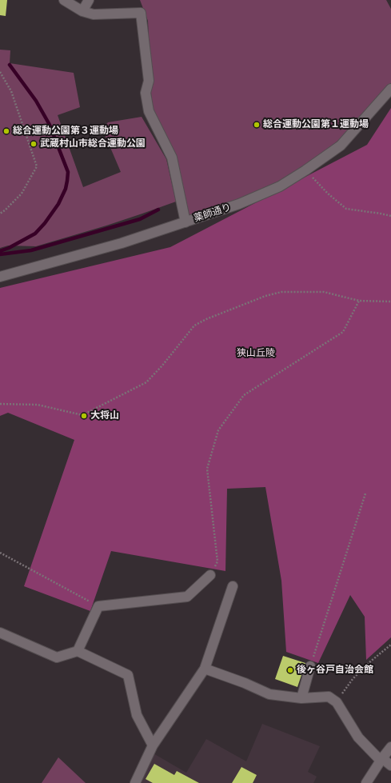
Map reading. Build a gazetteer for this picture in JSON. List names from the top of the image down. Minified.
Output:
{"streets":{"street":["薬師通り"]},"parks":["狭山丘陵"],"places":["総合運動公園第１運動場","総合運動公園第３運動場","武蔵村山市総合運動公園","大将山","後ヶ谷戸自治会館"]}
